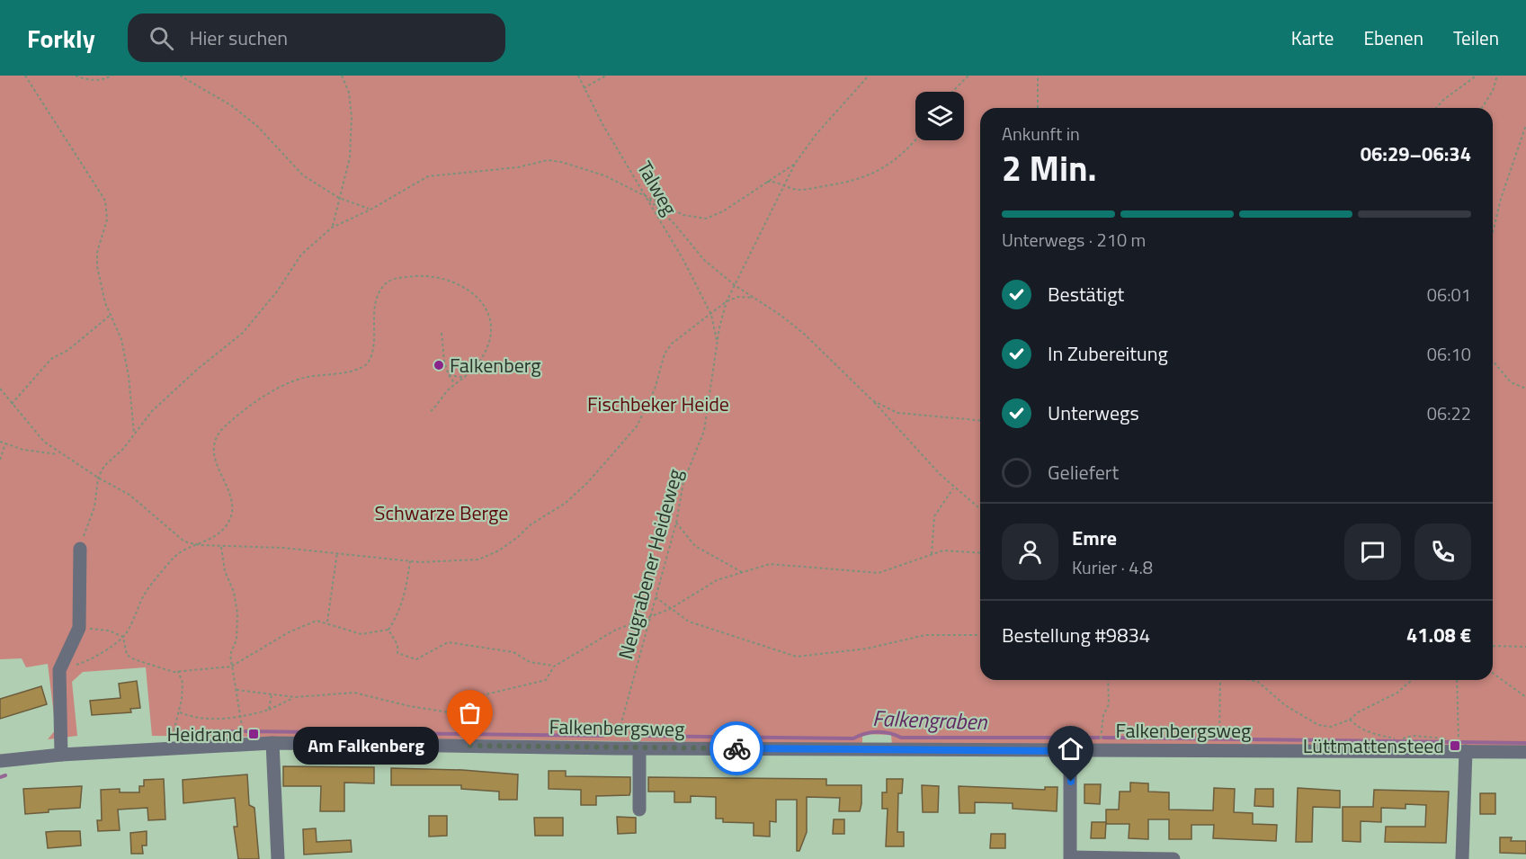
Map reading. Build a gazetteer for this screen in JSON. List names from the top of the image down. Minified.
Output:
{"streets":{"street":["Falkenbergsweg"],"path":["Talweg","Neugrabener Heideweg"]},"crossings":[["Talweg","Neugrabener Heideweg"],["Neugrabener Heideweg","Falkenbergsweg"]],"water":["Falkengraben"],"parks":["Fischbeker Heide","Schwarze Berge"],"places":{"other":["Falkenberg","Am Falkenberg"],"transit":["Heidrand","Lüttmattensteed"]},"page":{"header":"Forkly","search":"Hier suchen","nav":["Karte","Ebenen","Teilen"],"heading":["2 Min.","Ankunft in","06:29–06:34"],"panel":["Emre","Kurier · 4.8","Bestellung #9834","41.08 €"],"bar":"Unterwegs · 210 m","list":[["Bestätigt","06:01"],["In Zubereitung","06:10"],["Unterwegs","06:22"],"Geliefert"],"bubble":"Am Falkenberg"}}
